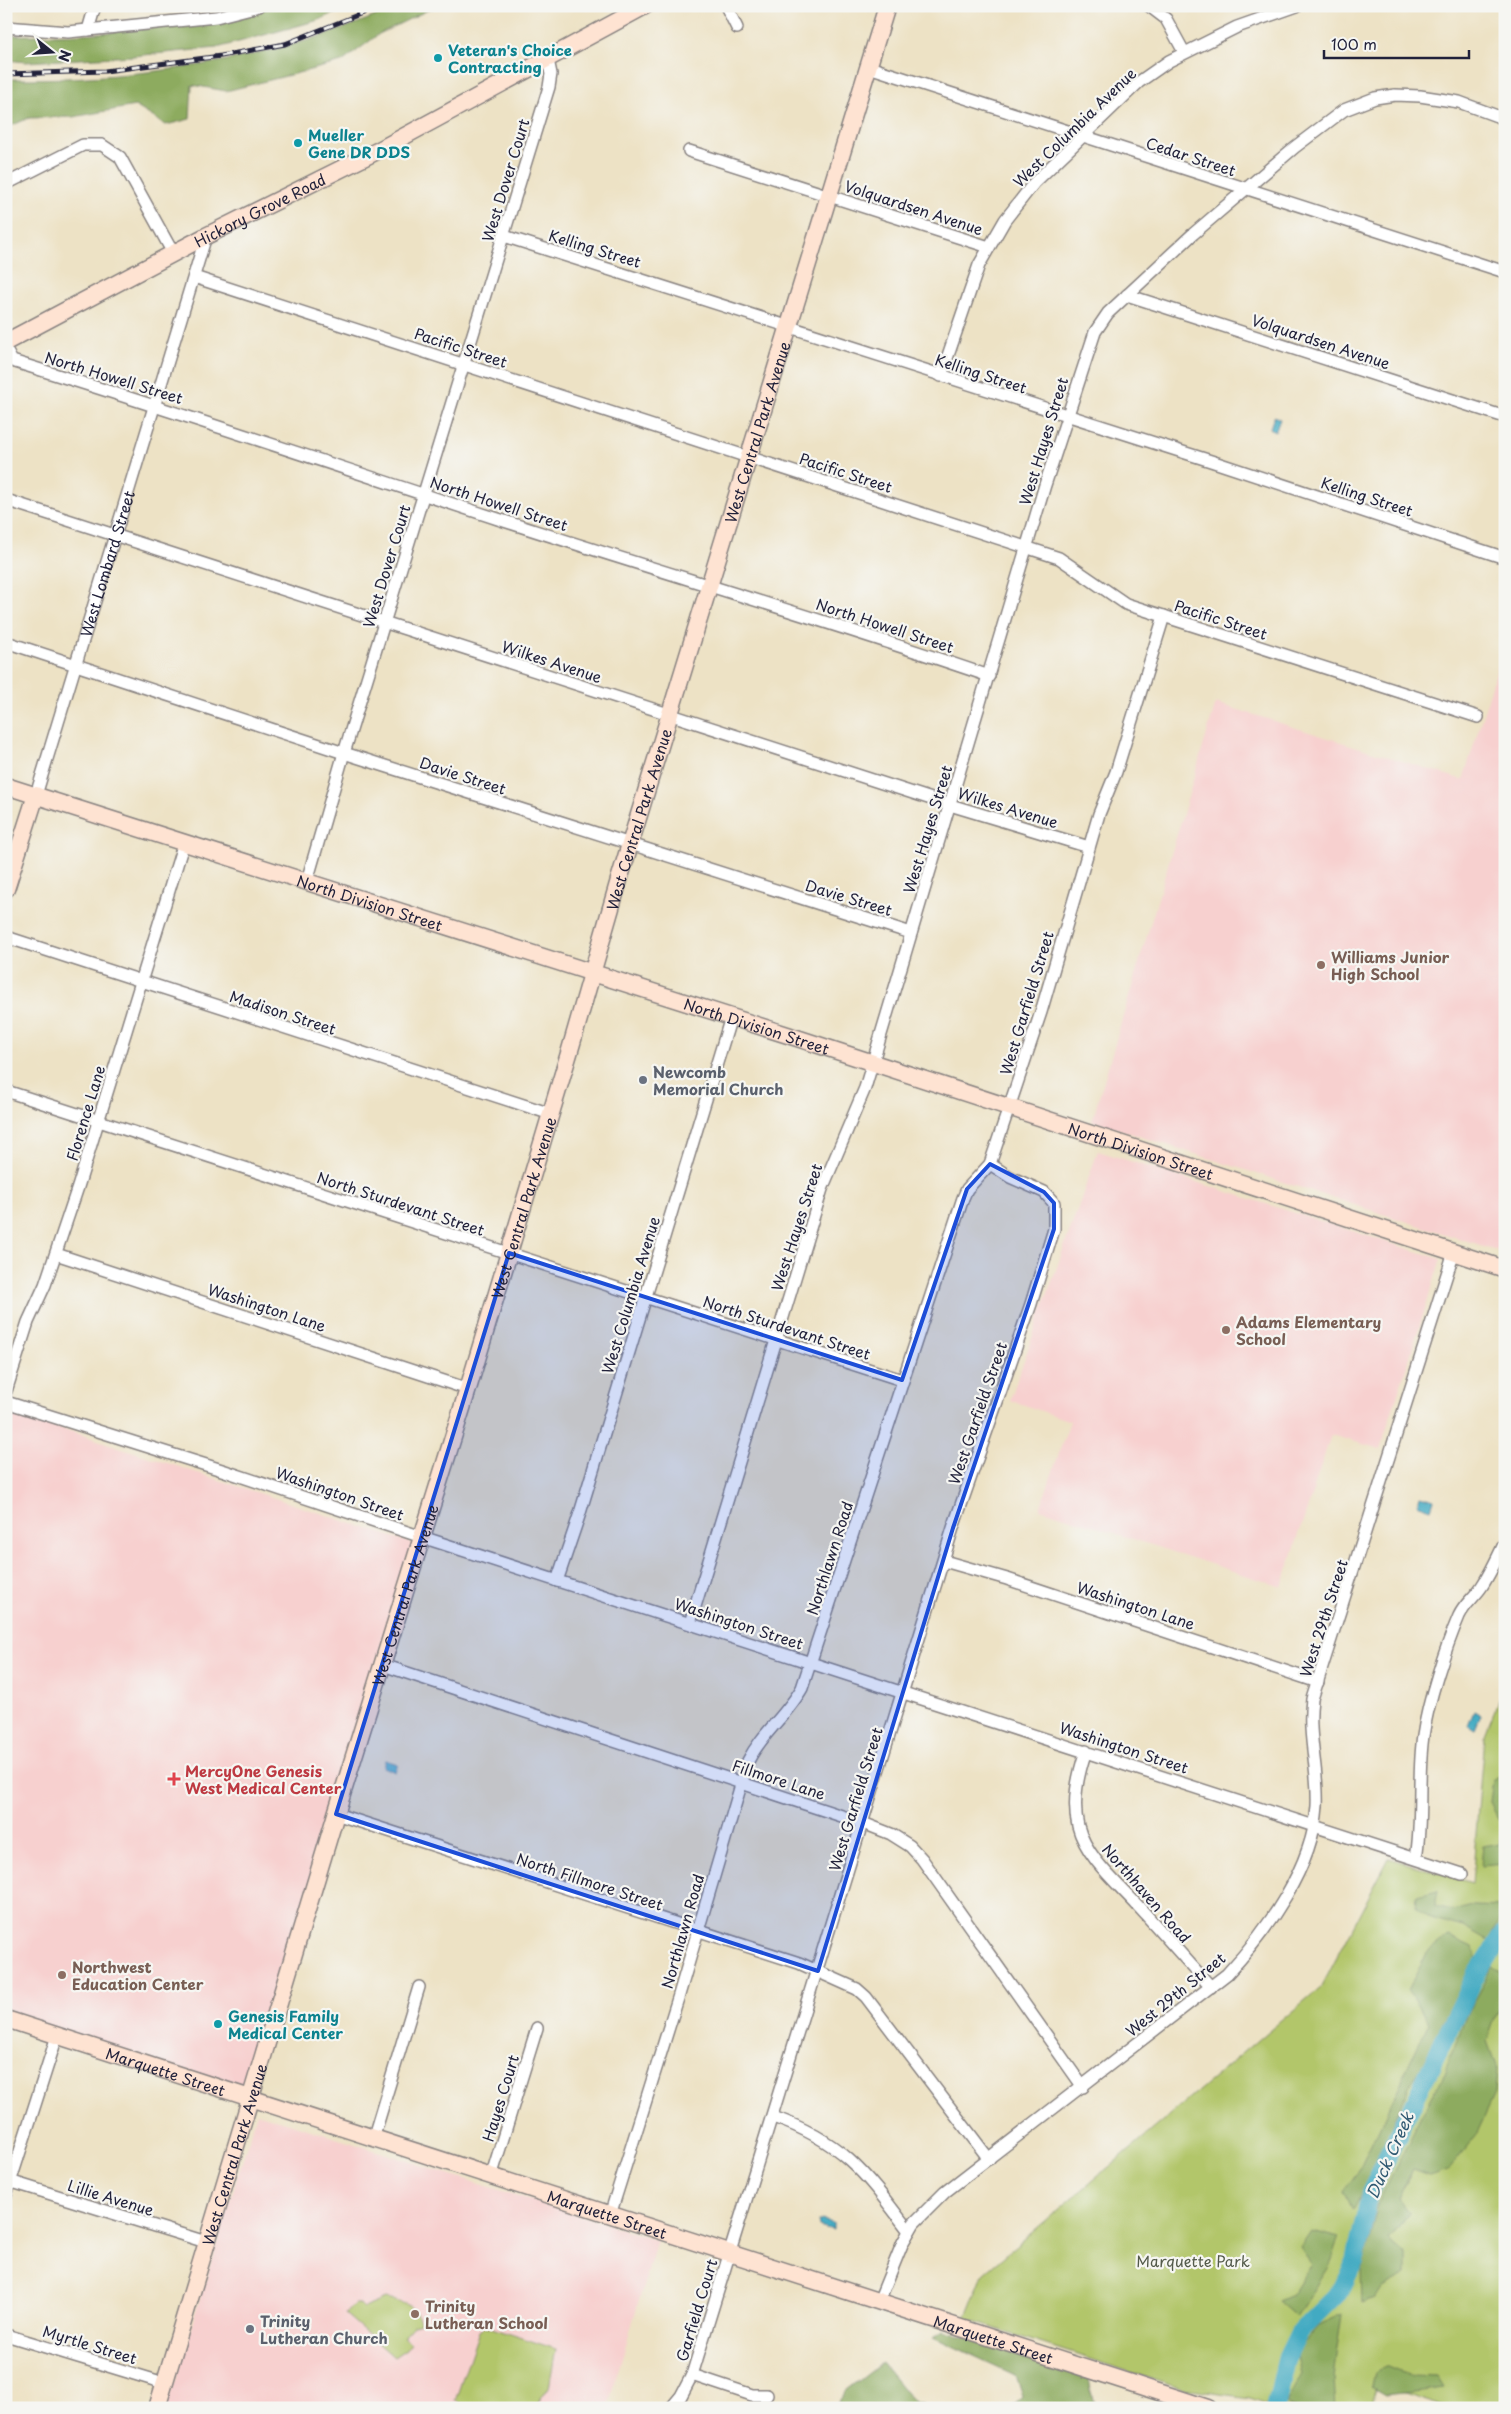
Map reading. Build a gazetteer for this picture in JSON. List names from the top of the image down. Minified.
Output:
{"streets":{"main road":["Hickory Grove Road","West Central Park Avenue","West Lombard Street","North Division Street","Marquette Street"],"street":["West Columbia Avenue","Cedar Street","West Dover Court","Volquardsen Avenue","Kelling Street","Pacific Street","North Howell Street","West Hayes Street","Wilkes Avenue","Davie Street","West Garfield Street","Madison Street","Florence Lane","North Sturdevant Street","Washington Lane","Washington Street","Northlawn Road","West 29th Street","Fillmore Lane","North Fillmore Street","Northhaven Road","Hayes Court","Lillie Avenue","Garfield Court","Myrtle Street"]},"crossings":[["West Columbia Avenue","Cedar Street"],["West Columbia Avenue","Volquardsen Avenue"],["West Columbia Avenue","Kelling Street"],["West Columbia Avenue","North Division Street"],["West Columbia Avenue","North Sturdevant Street"],["West Columbia Avenue","Washington Street"],["Cedar Street","West Central Park Avenue"],["Cedar Street","West Hayes Street"],["West Dover Court","Hickory Grove Road"],["West Dover Court","Kelling Street"],["West Dover Court","Pacific Street"],["West Dover Court","North Howell Street"],["West Dover Court","Wilkes Avenue"],["West Dover Court","Davie Street"],["West Dover Court","North Division Street"],["Volquardsen Avenue","West Central Park Avenue"],["Volquardsen Avenue","West Hayes Street"],["Hickory Grove Road","West Lombard Street"],["Kelling Street","West Central Park Avenue"],["Kelling Street","West Hayes Street"],["Pacific Street","West Central Park Avenue"],["Pacific Street","West Hayes Street"],["Pacific Street","West Lombard Street"],["Pacific Street","West Garfield Street"],["North Howell Street","West Central Park Avenue"],["North Howell Street","West Hayes Street"],["North Howell Street","West Lombard Street"],["West Central Park Avenue","Wilkes Avenue"],["West Central Park Avenue","Davie Street"],["West Central Park Avenue","North Division Street"],["West Central Park Avenue","Madison Street"],["West Central Park Avenue","North Sturdevant Street"],["West Central Park Avenue","Washington Lane"],["West Central Park Avenue","Washington Street"],["West Central Park Avenue","Fillmore Lane"],["West Central Park Avenue","North Fillmore Street"],["West Central Park Avenue","Marquette Street"],["West Central Park Avenue","Lillie Avenue"],["West Central Park Avenue","Myrtle Street"],["West Hayes Street","Wilkes Avenue"],["West Hayes Street","Davie Street"],["West Hayes Street","North Division Street"],["West Hayes Street","North Sturdevant Street"],["West Hayes Street","Washington Street"],["West Lombard Street","Wilkes Avenue"],["West Lombard Street","Davie Street"],["West Lombard Street","North Division Street"],["Wilkes Avenue","West Garfield Street"],["North Division Street","West Garfield Street"],["North Division Street","Florence Lane"],["North Division Street","West 29th Street"],["West Garfield Street","Washington Lane"],["West Garfield Street","Washington Street"],["West Garfield Street","Northlawn Road"],["West Garfield Street","Fillmore Lane"],["West Garfield Street","North Fillmore Street"],["West Garfield Street","Marquette Street"],["West Garfield Street","Garfield Court"],["Madison Street","Florence Lane"],["Florence Lane","North Sturdevant Street"],["Florence Lane","Washington Lane"],["North Sturdevant Street","Northlawn Road"],["Washington Lane","West 29th Street"],["Washington Street","Northlawn Road"],["Washington Street","West 29th Street"],["Washington Street","Northhaven Road"],["Northlawn Road","Fillmore Lane"],["Northlawn Road","North Fillmore Street"],["Northlawn Road","Marquette Street"],["West 29th Street","Fillmore Lane"],["West 29th Street","North Fillmore Street"],["West 29th Street","Northhaven Road"],["West 29th Street","Marquette Street"],["Marquette Street","Hayes Court"],["Marquette Street","Garfield Court"]],"water":["Duck Creek"],"parks":["Marquette Park"],"places":{"other":["Veteran's Choice Contracting","Mueller Gene DR DDS","Williams Junior High School","Newcomb Memorial Church","Adams Elementary School","Northwest Education Center","Genesis Family Medical Center","Trinity Lutheran School","Trinity Lutheran Church"],"health":["MercyOne Genesis West Medical Center"]},"scale_bar":"100 m","north":"right"}
